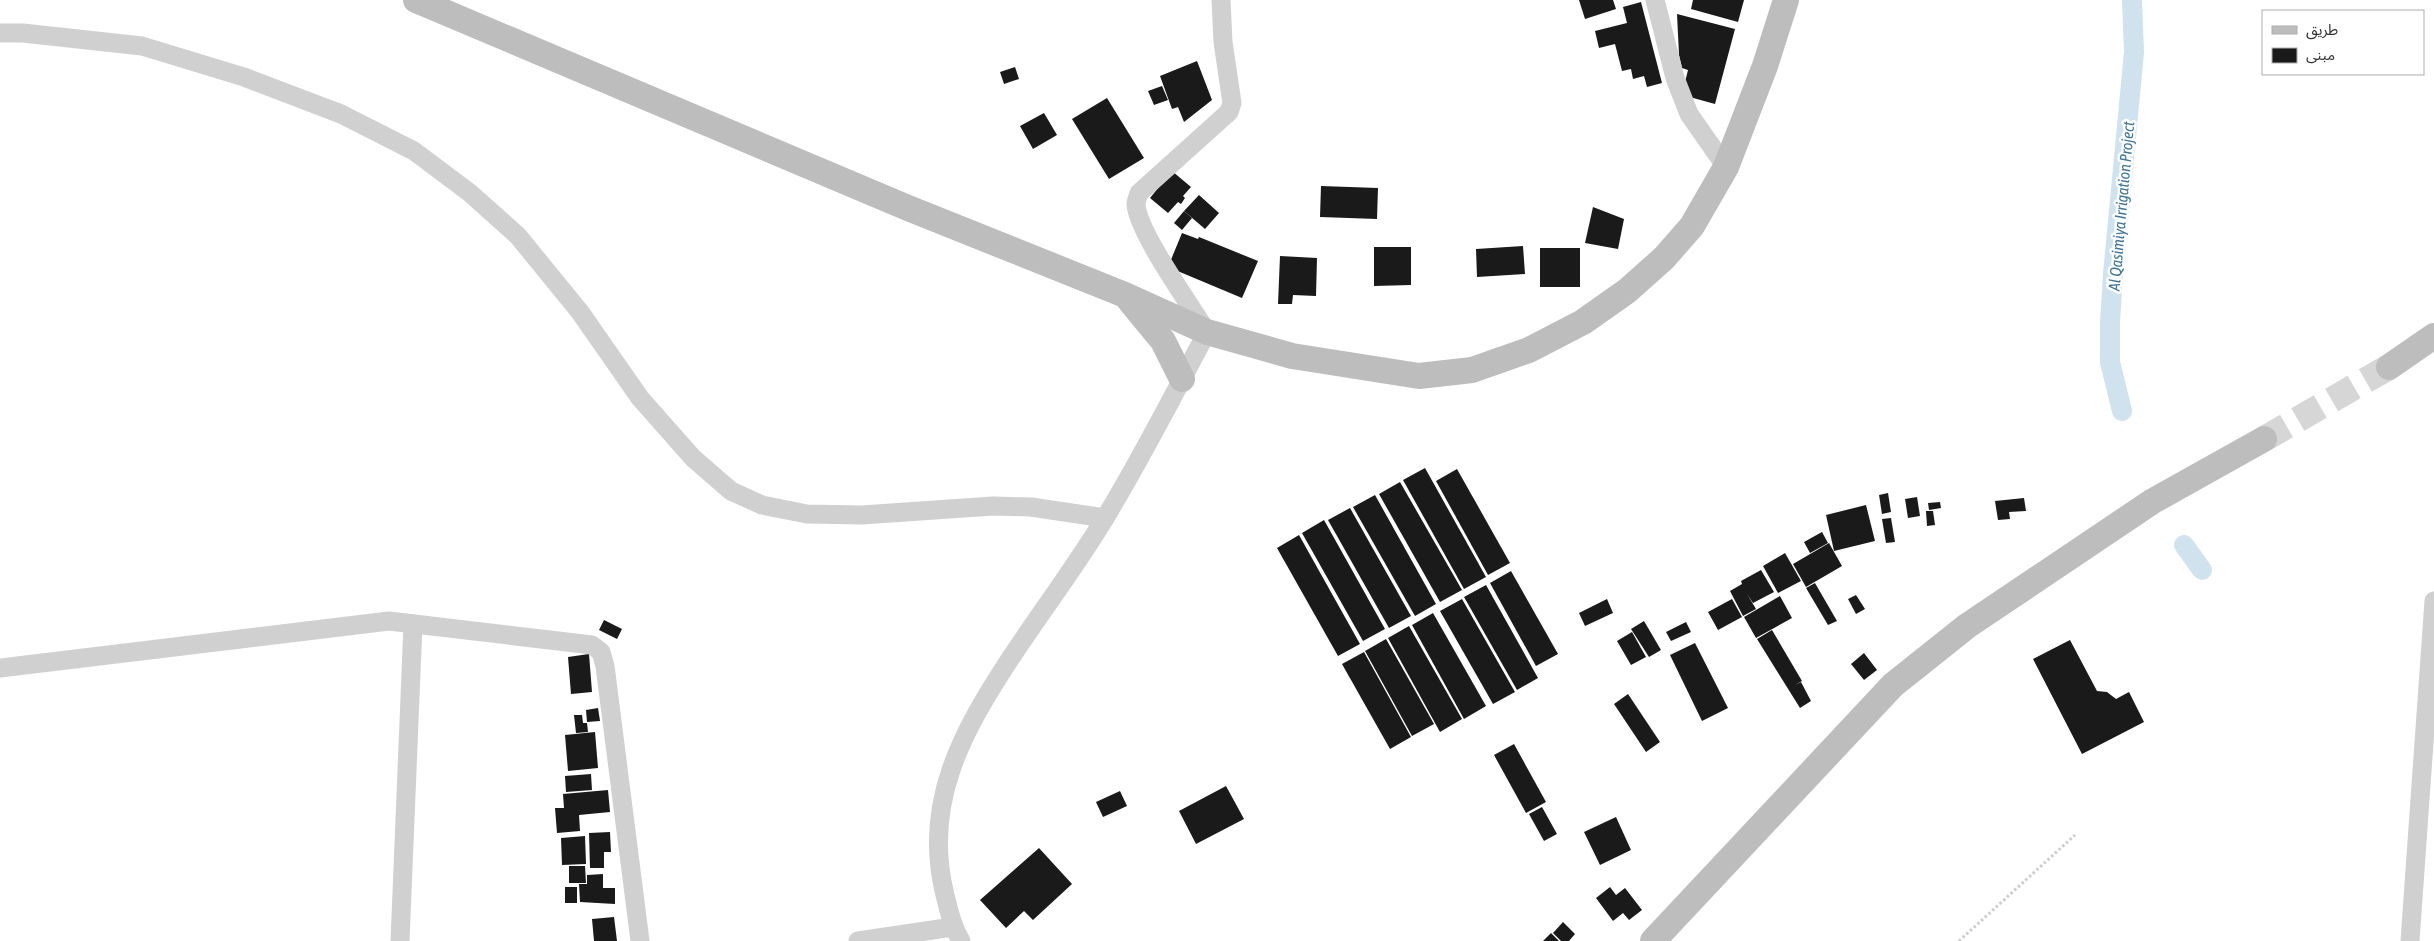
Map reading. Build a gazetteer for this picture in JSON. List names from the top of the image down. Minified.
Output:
{"water":["Al Qasimiya Irrigation Project"],"legend":["طريق","مبنى"]}
